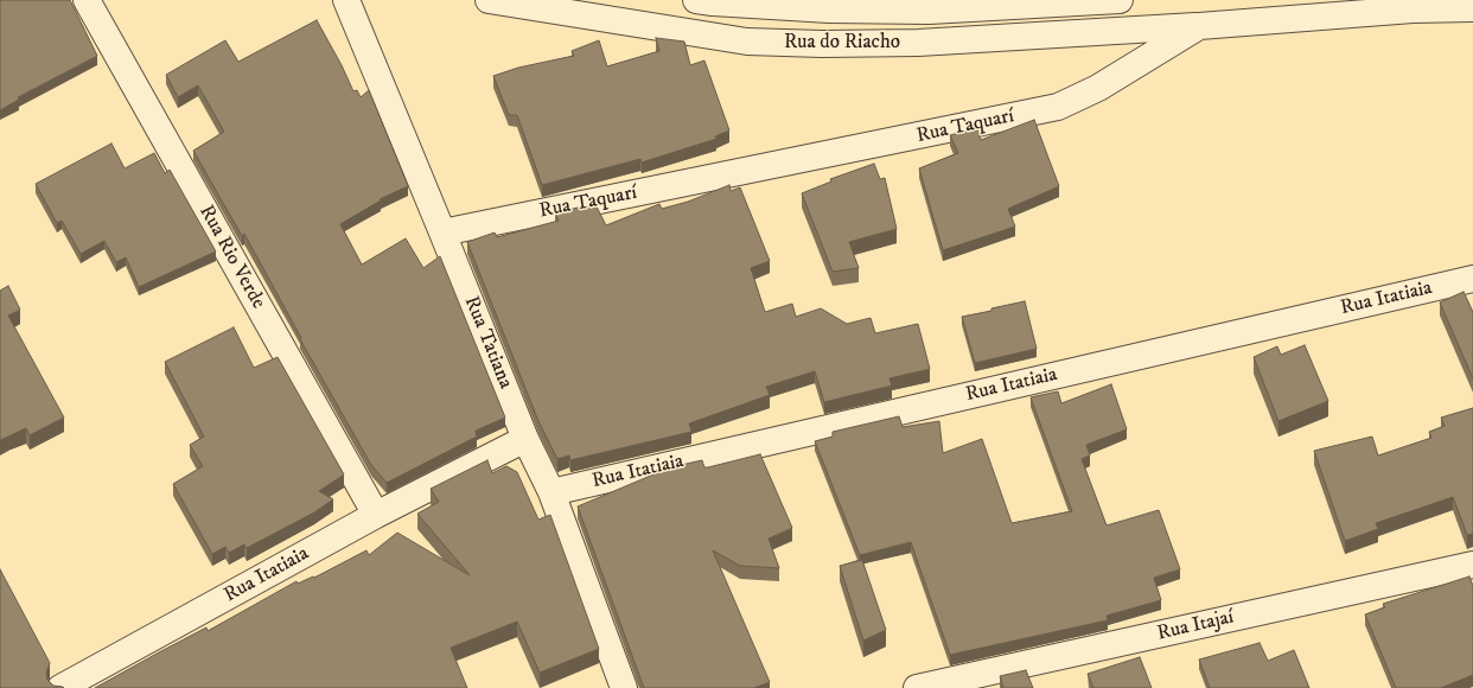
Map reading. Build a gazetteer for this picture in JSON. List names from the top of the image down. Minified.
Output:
{"streets":{"street":["Rua do Riacho","Rua Taquarí","Rua Rio Verde","Rua Itatiaia","Rua Tatiana","Rua Itajaí"]},"crossings":[["Rua do Riacho","Rua Taquarí"],["Rua Taquarí","Rua Tatiana"],["Rua Rio Verde","Rua Itatiaia"],["Rua Itatiaia","Rua Tatiana"]]}
